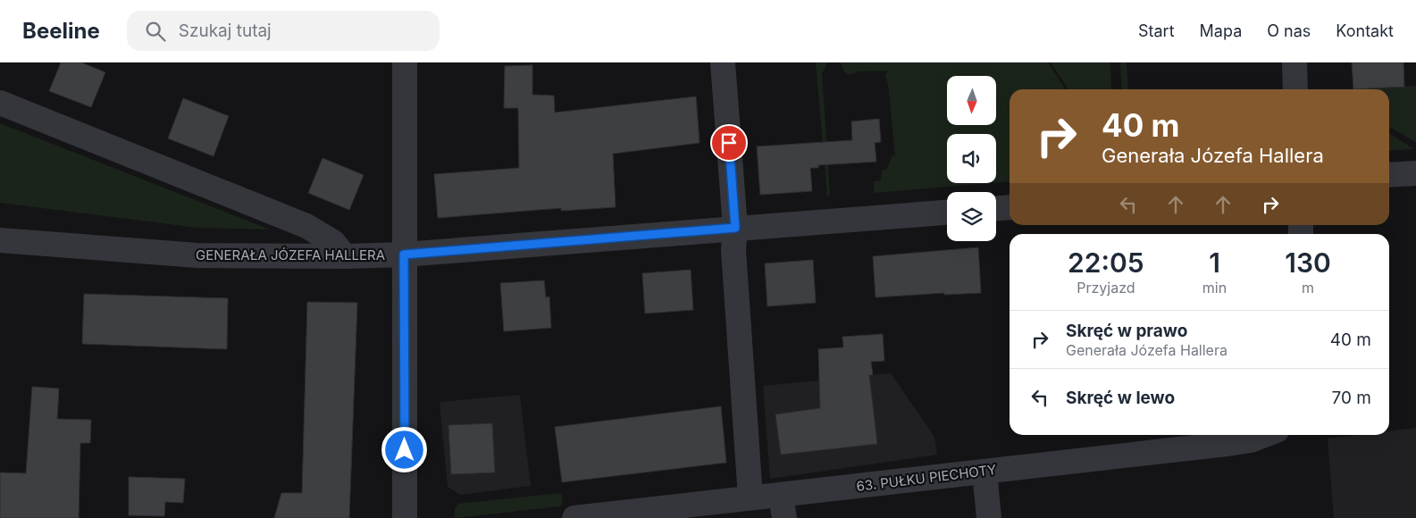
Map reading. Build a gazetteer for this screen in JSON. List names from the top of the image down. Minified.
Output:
{"streets":{"street":["GENERAŁA JÓZEFA HALLERA","63. PUŁKU PIECHOTY"]},"north":"bottom","page":{"header":"Beeline","search":"Szukaj tutaj","nav":["Start","Mapa","O nas","Kontakt"],"turn":["40 m","Generała Józefa Hallera"],"eta":["22:05","Przyjazd","1","min","130","m"],"list":[{"name":"Skręć w prawo","note":"Generała Józefa Hallera","value":"40 m"},{"name":"Skręć w lewo","value":"70 m"}]}}
